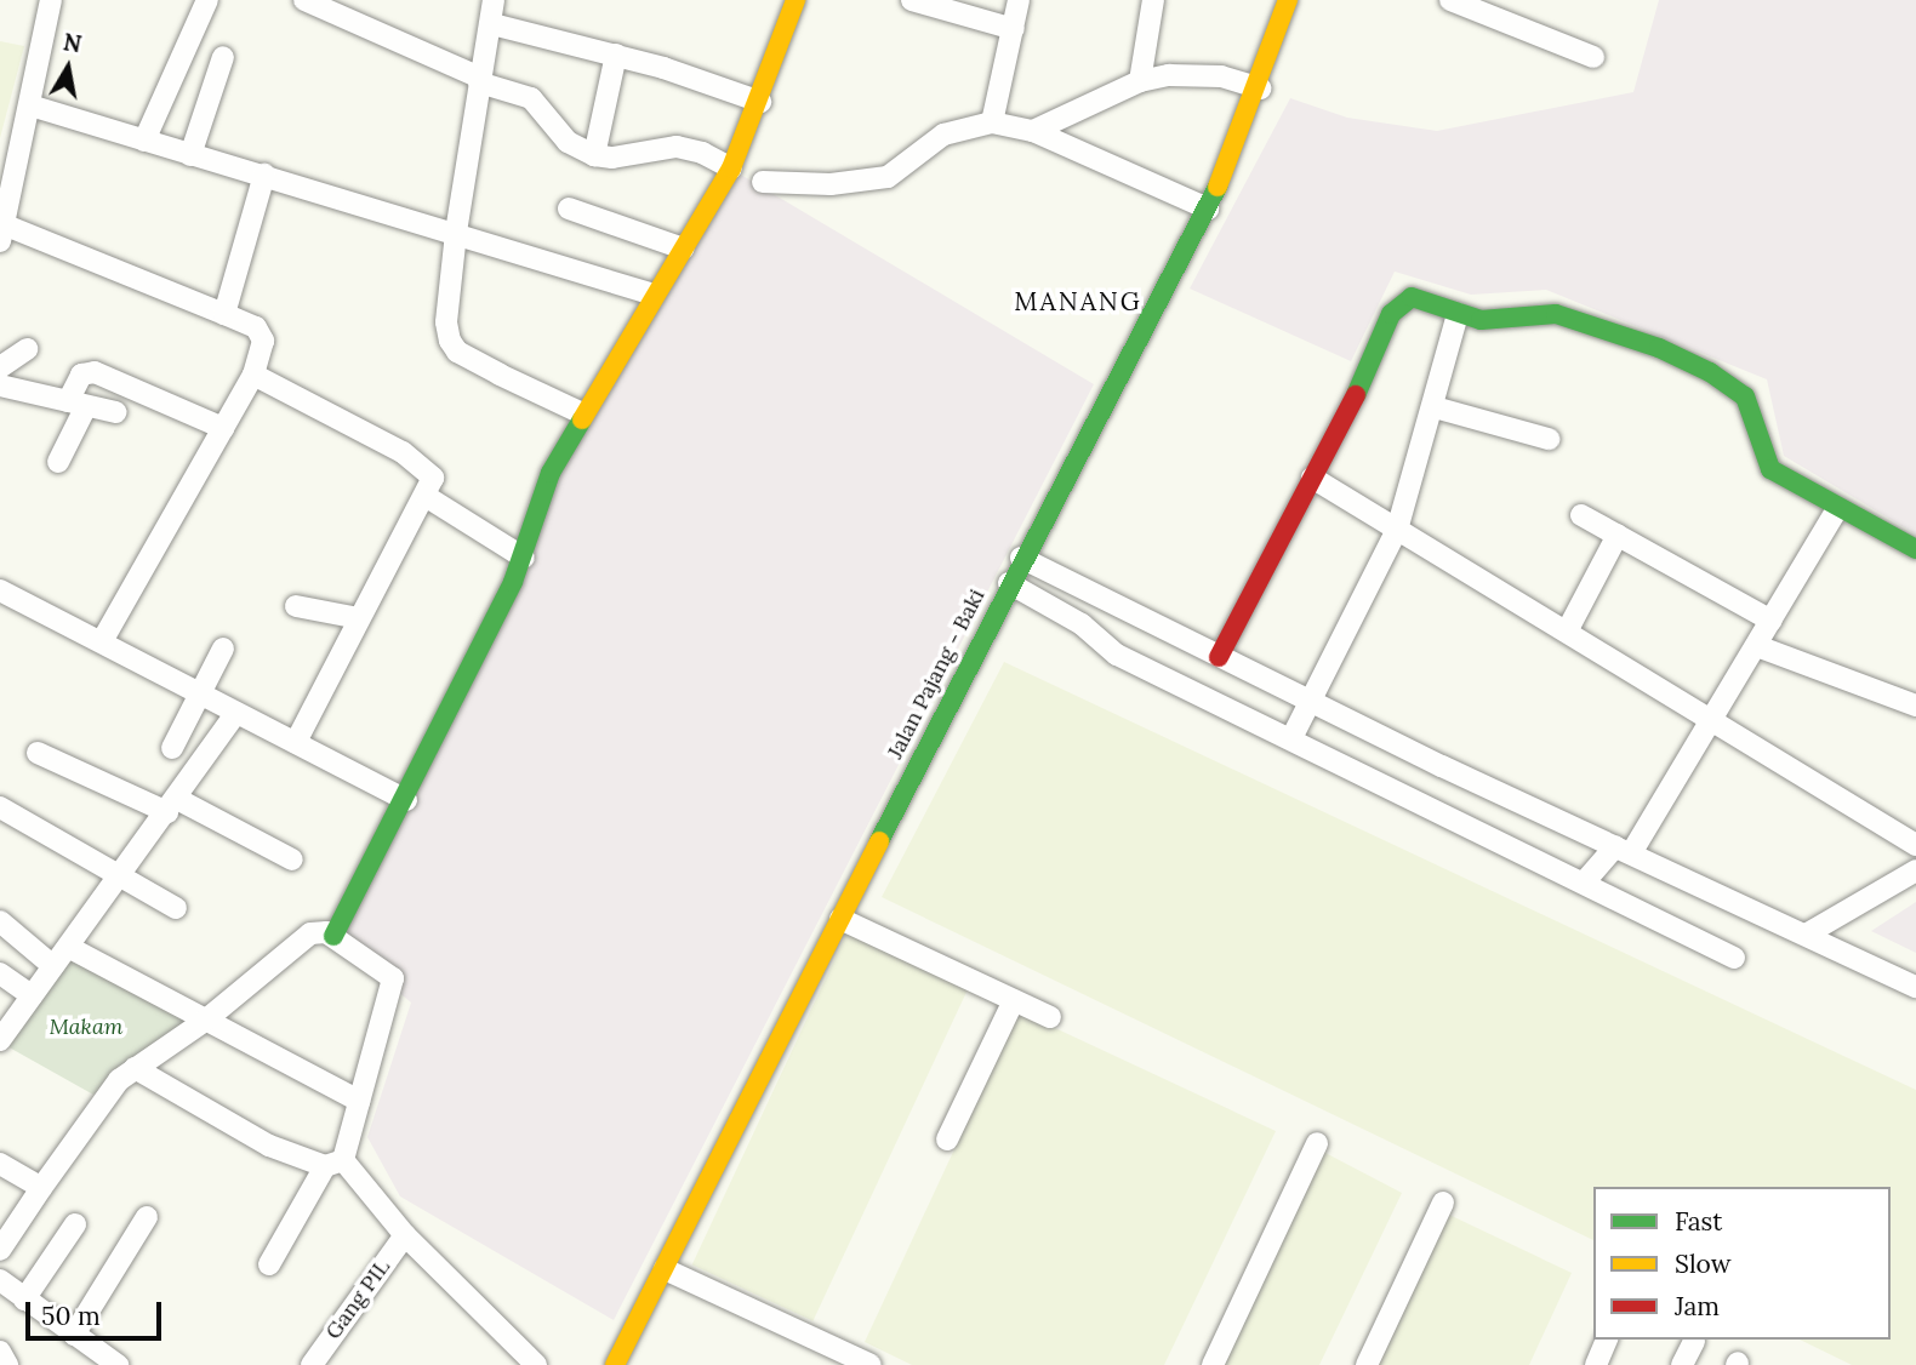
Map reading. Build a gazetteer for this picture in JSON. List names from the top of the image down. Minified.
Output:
{"streets":{"street":["Jalan Pajang - Baki","Gang PIL"]},"districts":["MANANG"],"parks":["Makam"],"legend":["Fast","Slow","Jam"],"scale_bar":"50 m","north":"top"}
